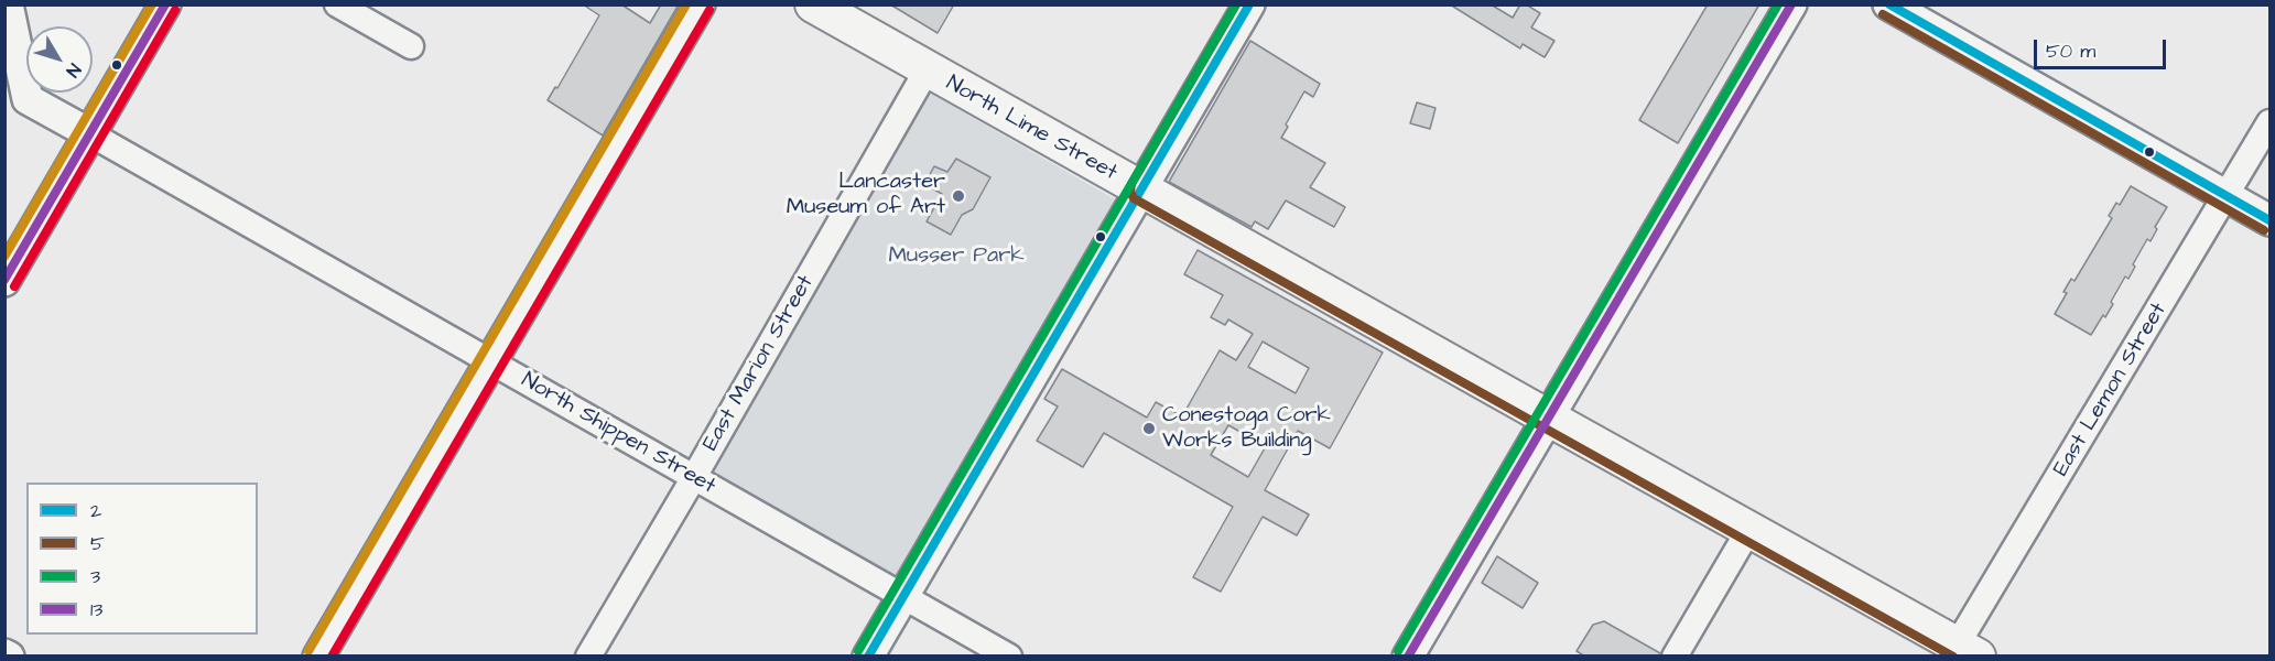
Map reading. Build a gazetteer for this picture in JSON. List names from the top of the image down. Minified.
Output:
{"streets":{"highway":["North Lime Street"],"street":["East Marion Street","East Lemon Street","North Shippen Street"]},"crossings":[["North Lime Street","East Marion Street"],["North Lime Street","East Lemon Street"],["East Marion Street","North Shippen Street"]],"parks":["Musser Park"],"places":["Lancaster Museum of Art","Conestoga Cork Works Building"],"lines":["transit line 2","transit line 5","transit line 3","transit line 13"],"legend":["2","5","3","13"],"scale_bar":"50 m","north":"bottom right"}
